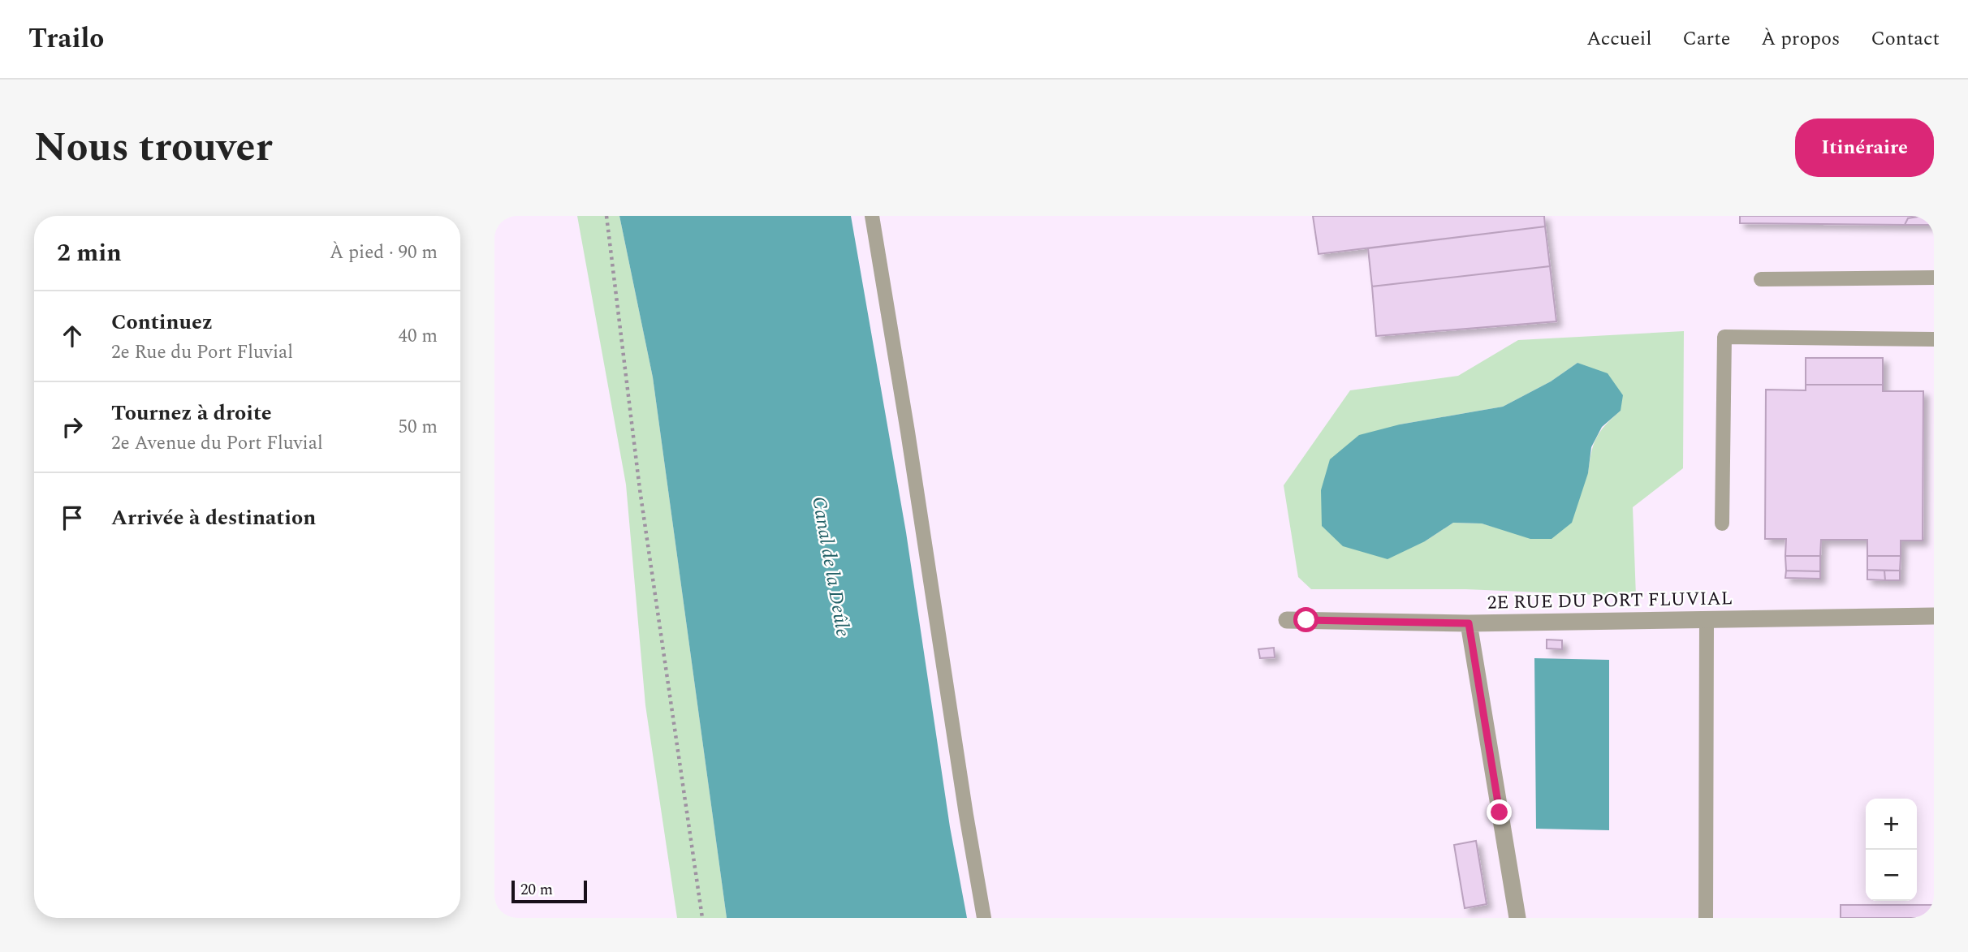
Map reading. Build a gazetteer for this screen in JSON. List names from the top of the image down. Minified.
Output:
{"streets":{"street":["2E RUE DU PORT FLUVIAL"]},"water":["Canal de la Deûle"],"scale_bar":"20 m","page":{"header":"Trailo","nav":["Accueil","Carte","À propos","Contact"],"title":"Nous trouver","buttons":"Itinéraire","heading":["2 min","À pied · 90 m"],"list":[["Continuez","2e Rue du Port Fluvial","40 m"],["Tournez à droite","2e Avenue du Port Fluvial","50 m"],"Arrivée à destination"],"map_buttons":["+","−"],"scale":"20 m"}}
